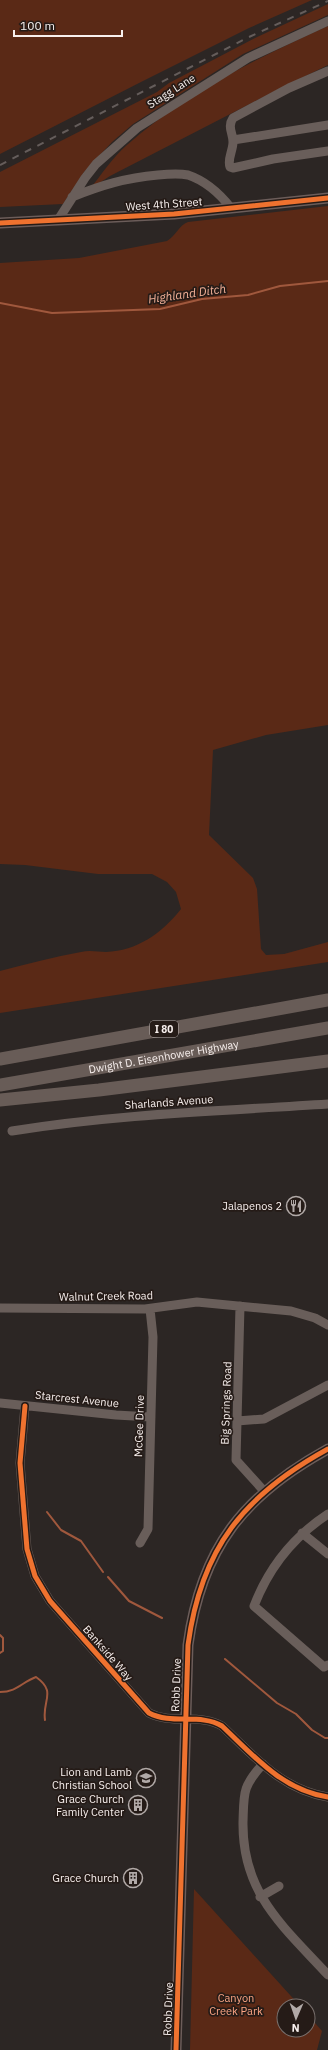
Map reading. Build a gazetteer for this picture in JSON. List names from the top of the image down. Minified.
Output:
{"streets":{"highway":["I 80","Dwight D. Eisenhower Highway"],"main road":["West 4th Street","Robb Drive"],"street":["Stagg Lane","Sharlands Avenue","Walnut Creek Road","Starcrest Avenue","Big Springs Road","McGee Drive","Bankside Way"]},"crossings":[["Stagg Lane","West 4th Street"],["Walnut Creek Road","Big Springs Road"],["Walnut Creek Road","McGee Drive"],["Starcrest Avenue","McGee Drive"],["Starcrest Avenue","Bankside Way"],["Big Springs Road","Robb Drive"],["Bankside Way","Robb Drive"]],"water":["Highland Ditch"],"parks":["Canyon Creek Park"],"places":{"restaurant":["Jalapenos 2"],"school or university":["Lion and Lamb Christian School"],"building":["Grace Church Family Center","Grace Church"]},"scale_bar":"100 m","north":"bottom"}
